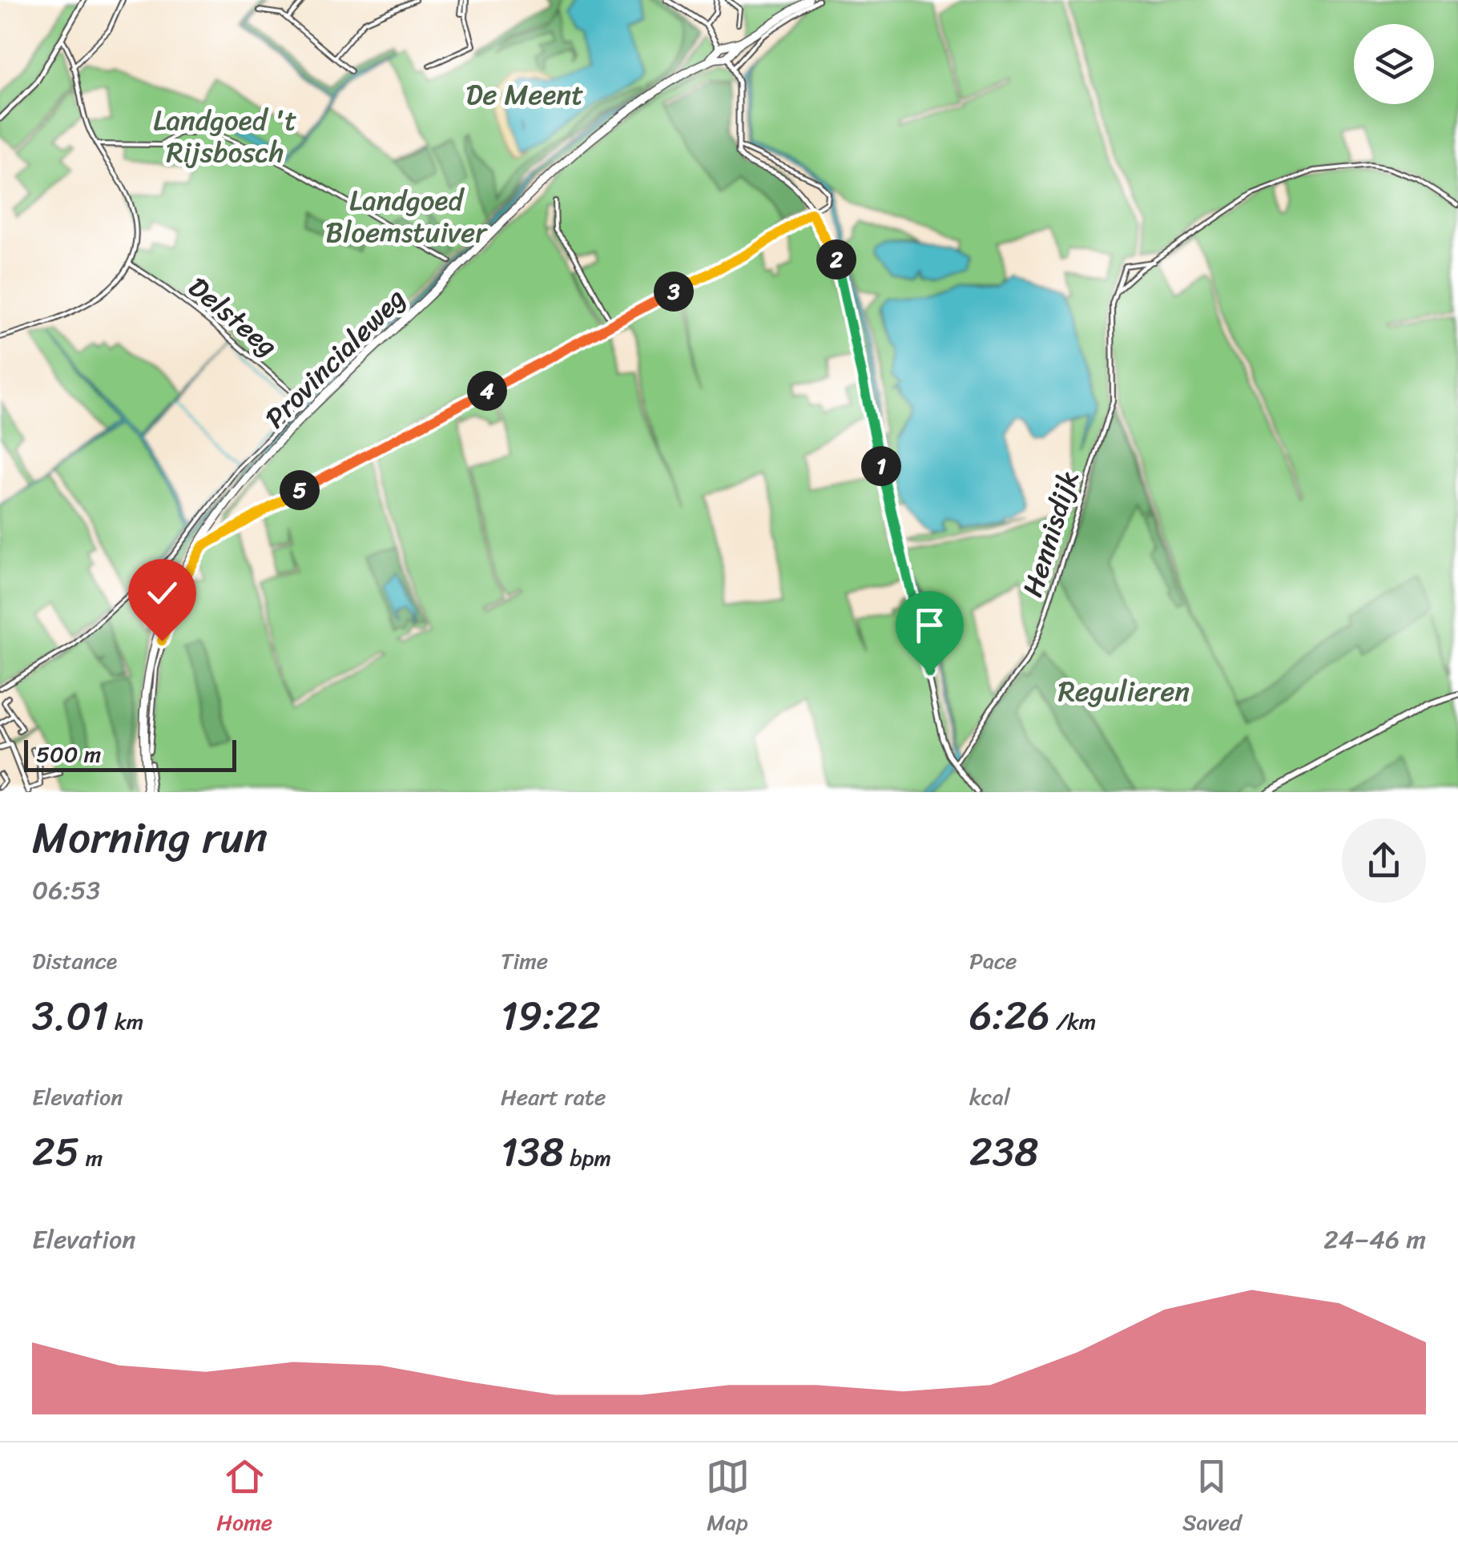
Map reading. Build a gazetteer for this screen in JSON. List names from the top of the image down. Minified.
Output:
{"streets":{"highway":["Provincialeweg"],"street":["Delsteeg","Hennisdijk"]},"parks":["De Meent","Landgoed 't Rijsbosch","Landgoed Bloemstuiver","Regulieren"],"scale_bar":"500 m","page":{"pins":["2","3","4","1","5"],"scale":"500 m","heading":["Morning run","06:53"],"stats":[["Distance","3.01 km"],["Time","19:22"],["Pace","6:26 /km"],["Elevation","25 m"],["Heart rate","138 bpm"],["kcal","238"]],"chart":["Elevation","24–46 m"],"tabs":["Home","Map","Saved"]}}
